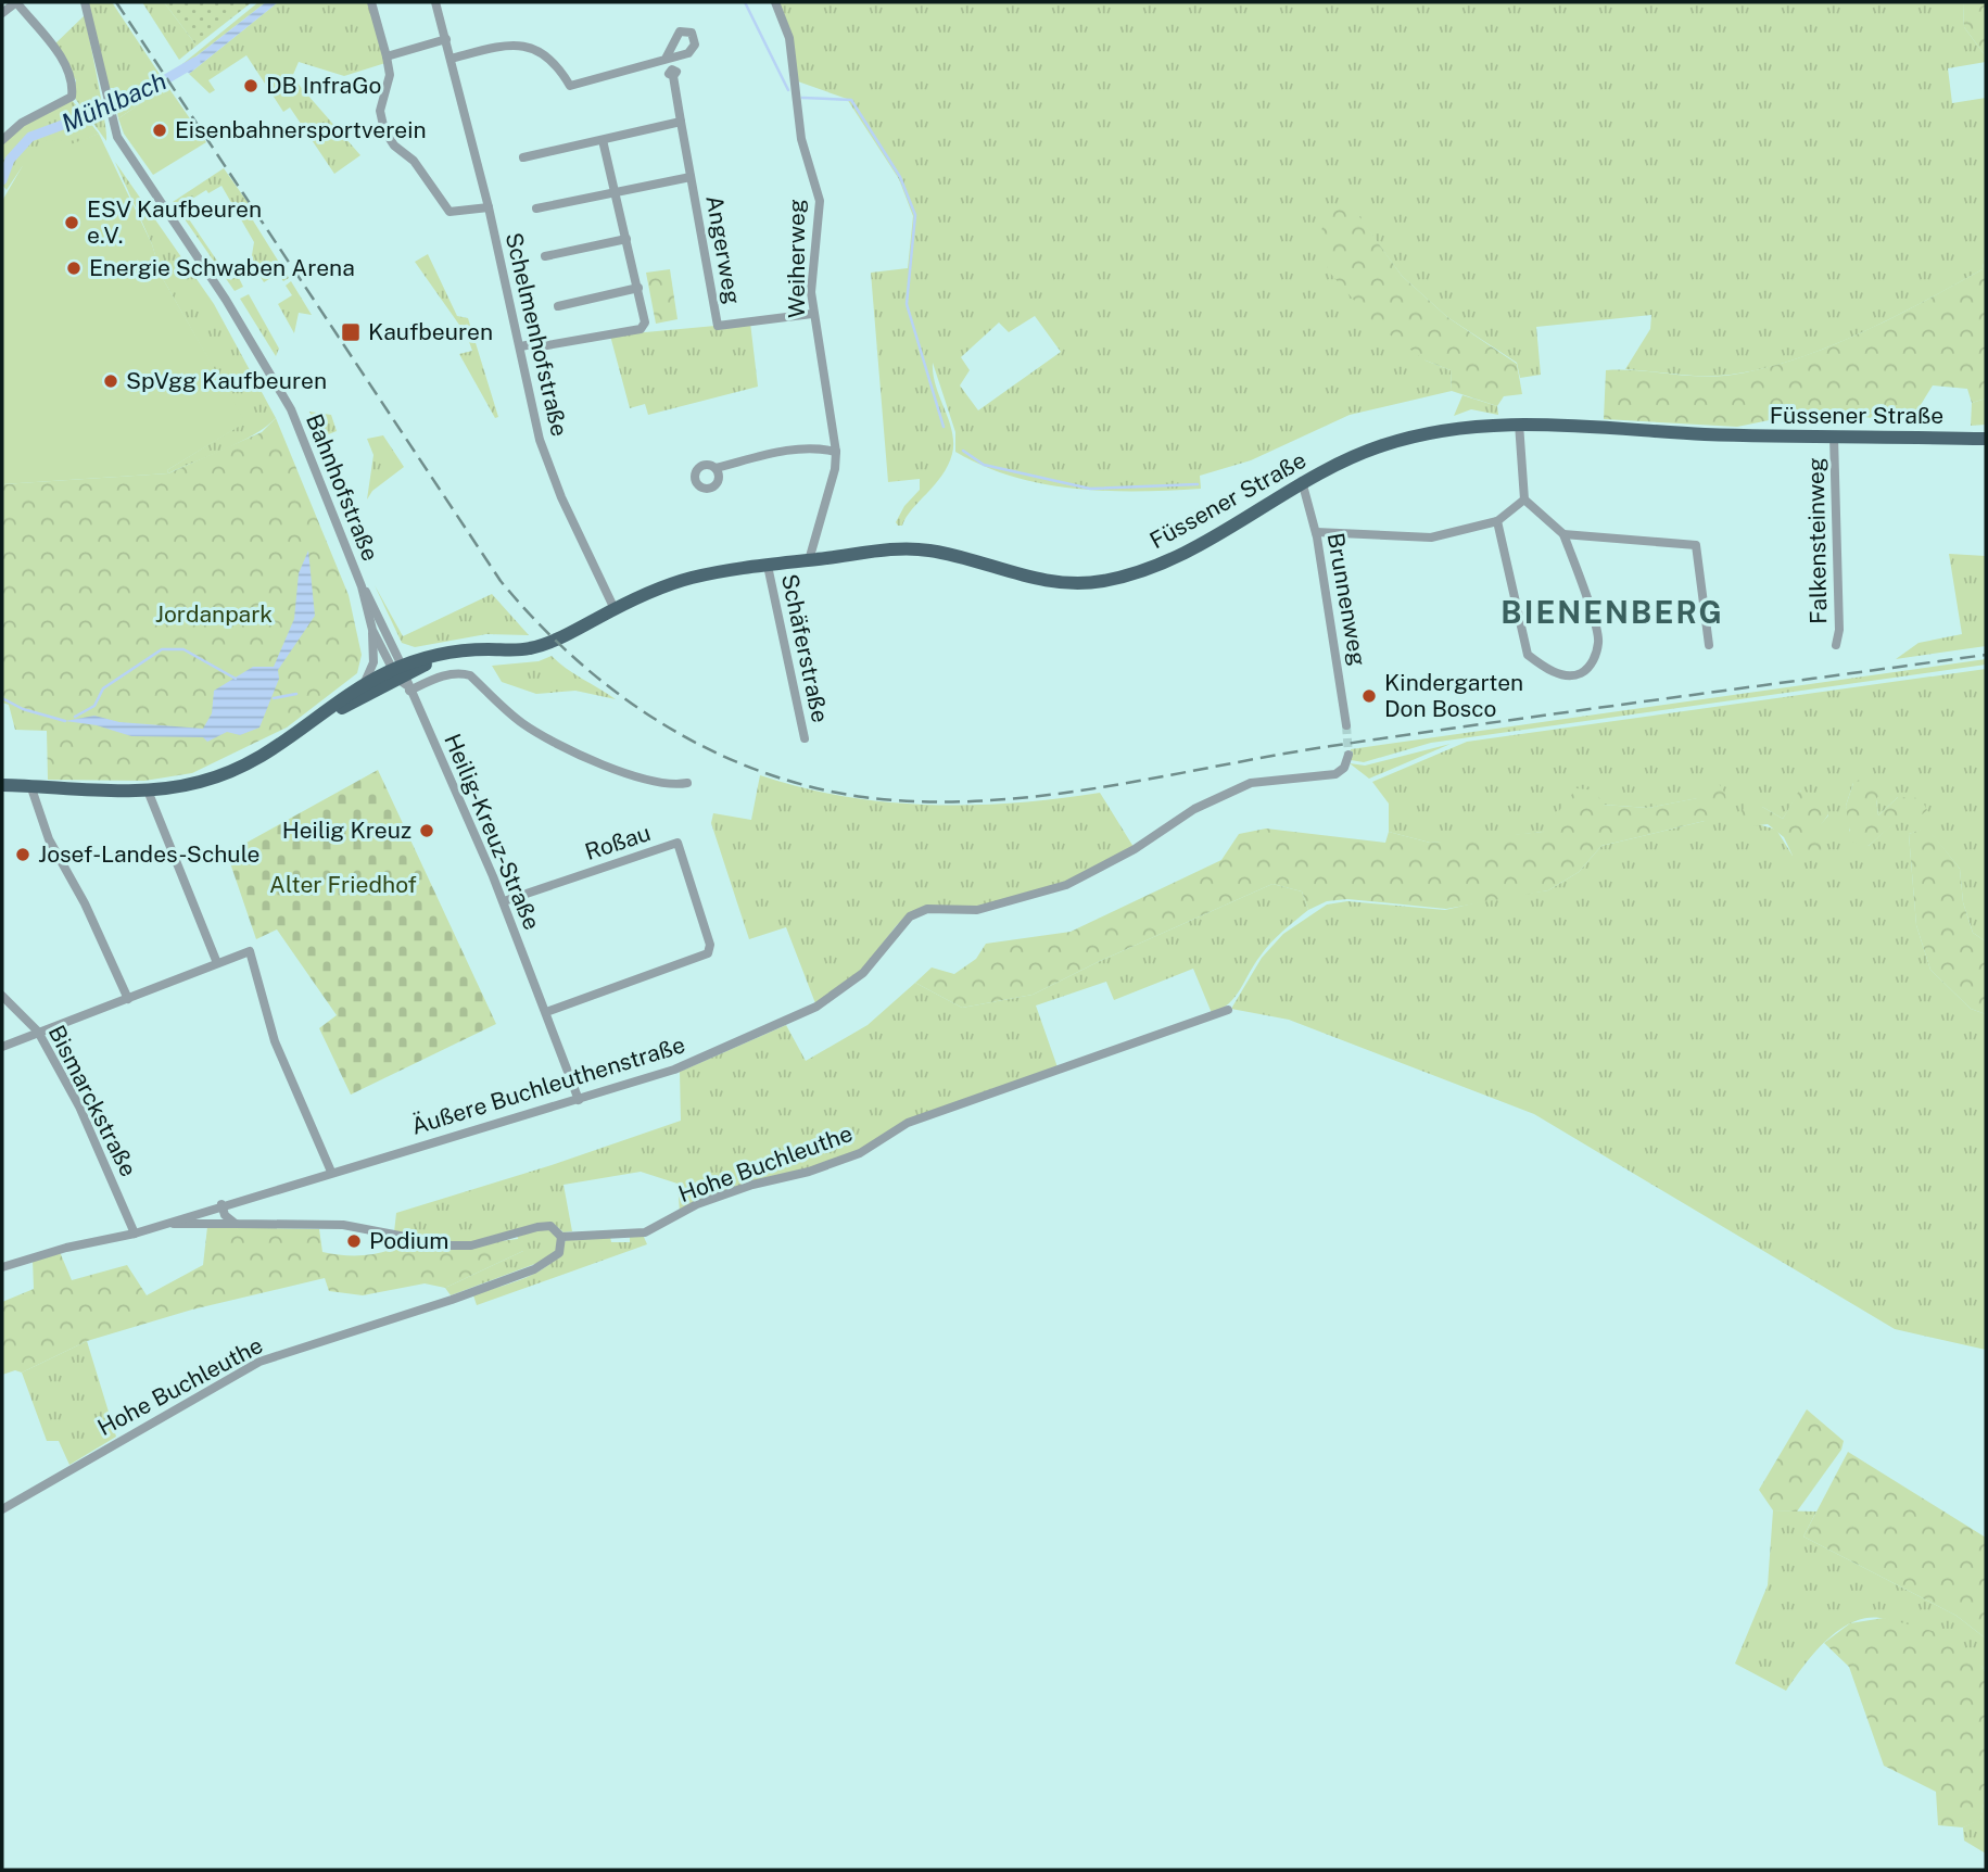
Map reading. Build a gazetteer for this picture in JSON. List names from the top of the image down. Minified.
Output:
{"streets":{"main road":["Füssener Straße"],"street":["Angerweg","Weiherweg","Schelmenhofstraße","Bahnhofstraße","Falkensteinweg","Brunnenweg","Schäferstraße","Heilig-Kreuz-Straße","Roßau","Äußere Buchleuthenstraße","Bismarckstraße","Hohe Buchleuthe"]},"crossings":[["Angerweg","Weiherweg"],["Weiherweg","Füssener Straße"],["Schelmenhofstraße","Füssener Straße"],["Füssener Straße","Bahnhofstraße"],["Füssener Straße","Falkensteinweg"],["Füssener Straße","Brunnenweg"],["Füssener Straße","Schäferstraße"],["Füssener Straße","Heilig-Kreuz-Straße"],["Bahnhofstraße","Heilig-Kreuz-Straße"],["Heilig-Kreuz-Straße","Roßau"],["Heilig-Kreuz-Straße","Äußere Buchleuthenstraße"],["Äußere Buchleuthenstraße","Bismarckstraße"]],"districts":["BIENENBERG"],"water":["Mühlbach"],"parks":["Jordanpark","Alter Friedhof"],"places":{"other":["DB InfraGo","Eisenbahnersportverein","ESV Kaufbeuren e.V.","Energie Schwaben Arena","SpVgg Kaufbeuren","Kindergarten Don Bosco","Heilig Kreuz","Josef-Landes-Schule","Podium"],"transit":["Kaufbeuren"]}}
